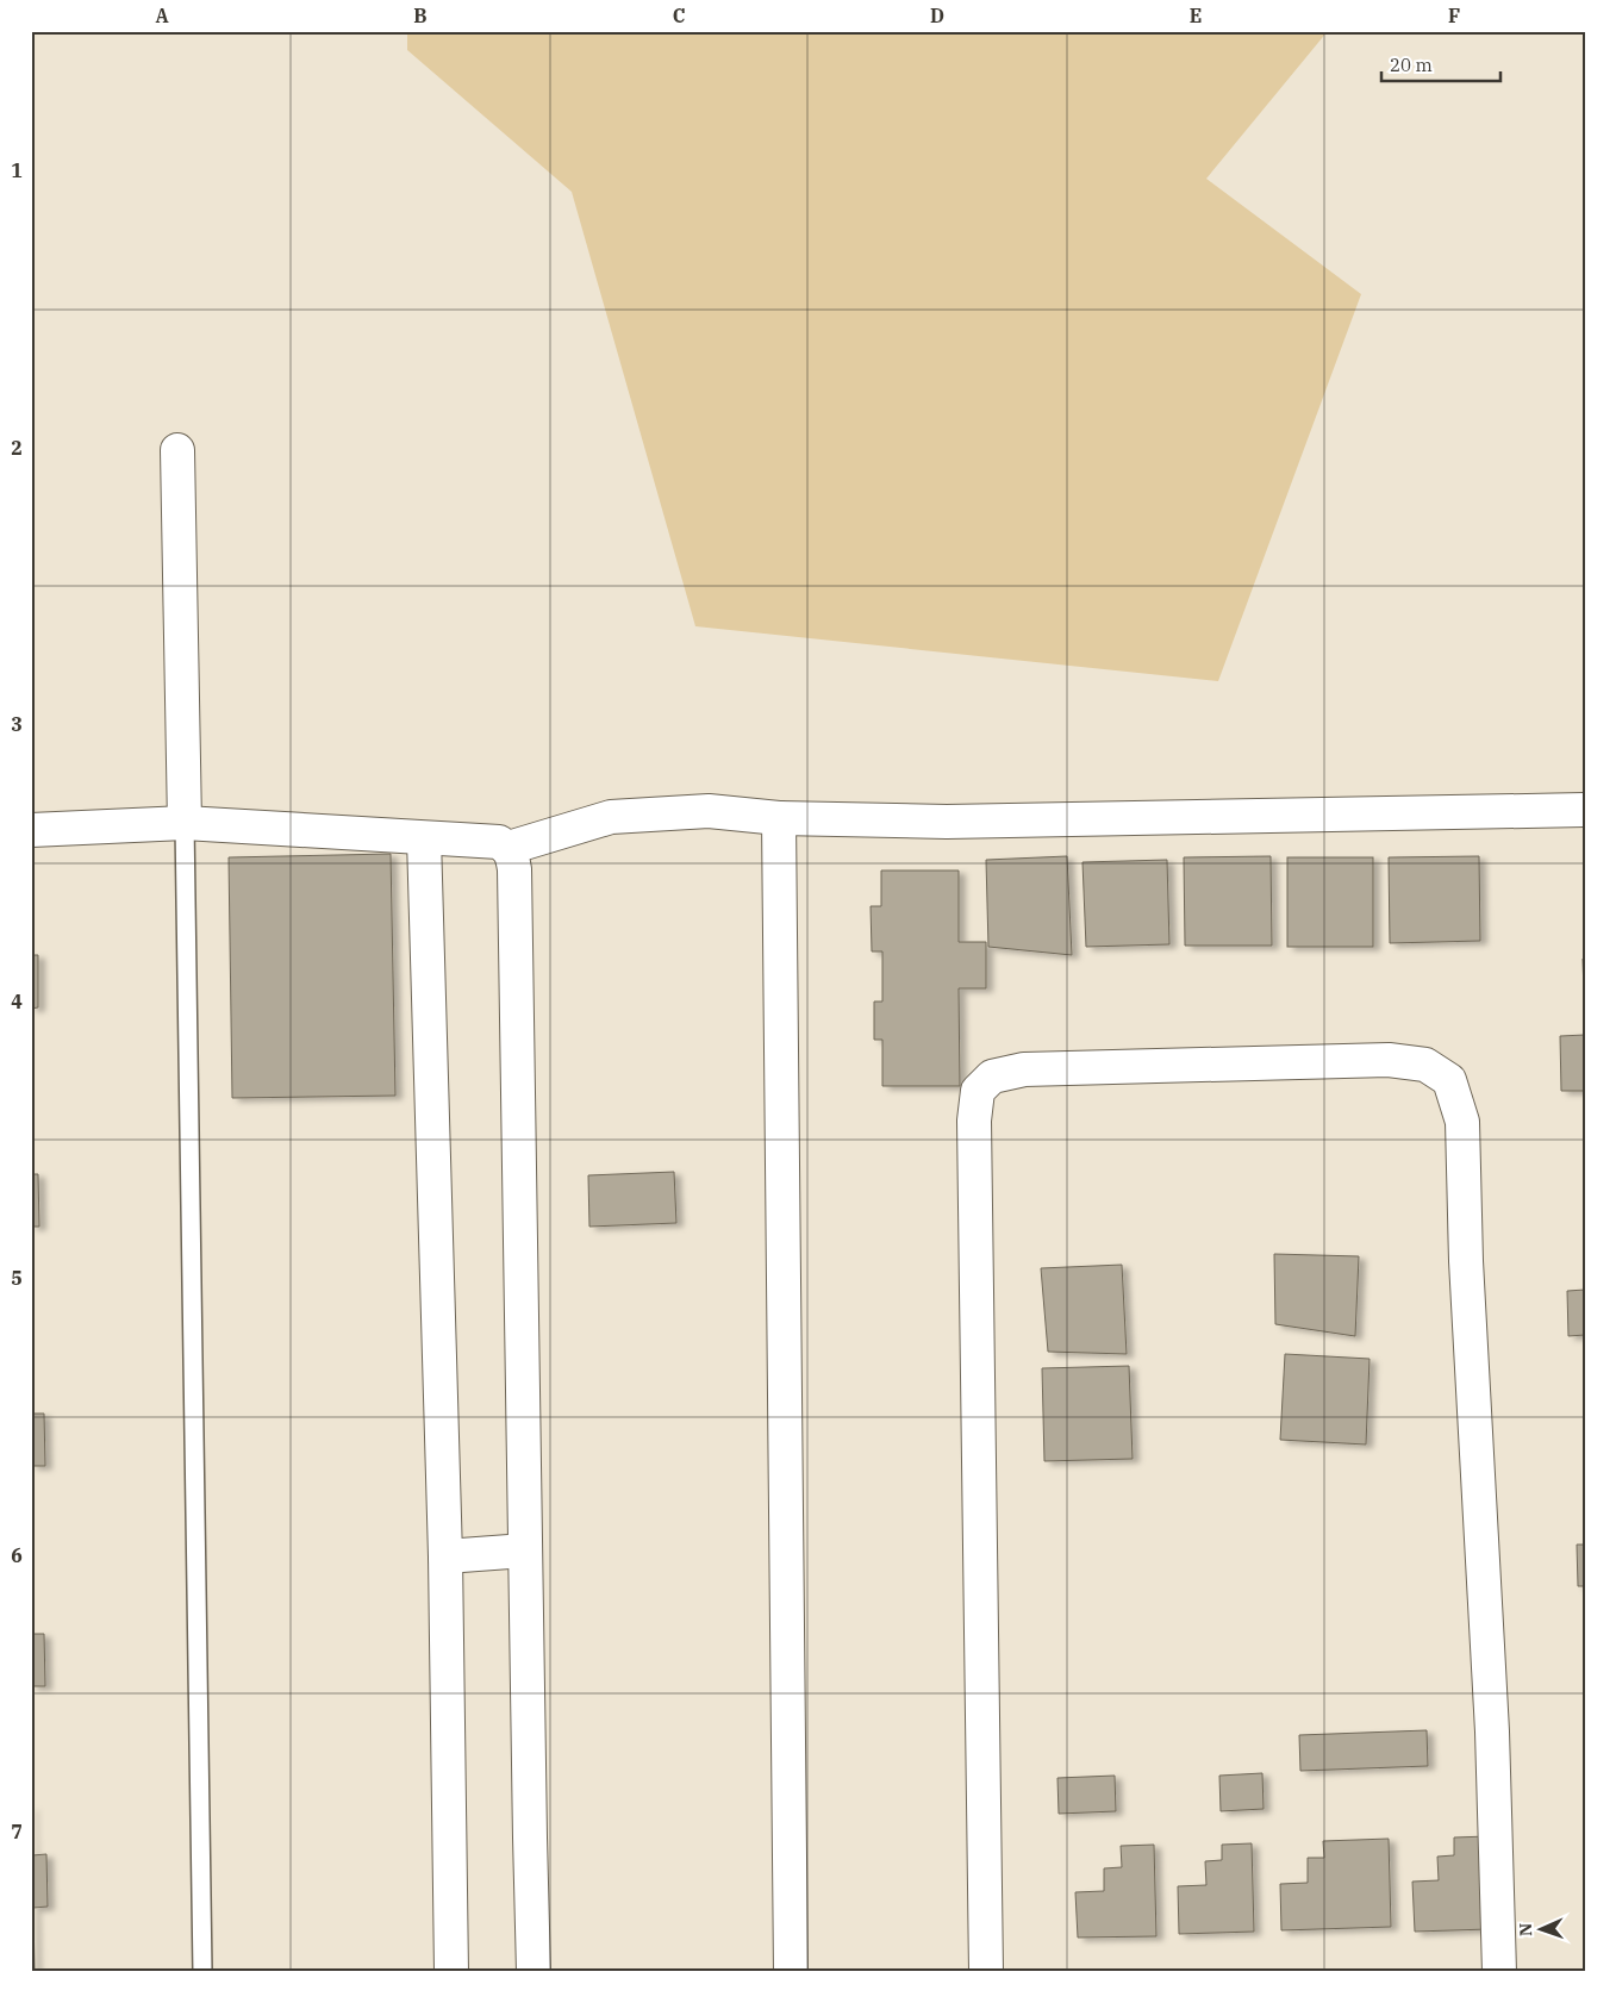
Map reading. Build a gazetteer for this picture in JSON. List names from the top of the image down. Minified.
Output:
{"scale_bar":"20 m","north":"left","grid":{"columns":["A","B","C","D","E","F"],"rows":["1","2","3","4","5","6","7"]}}
